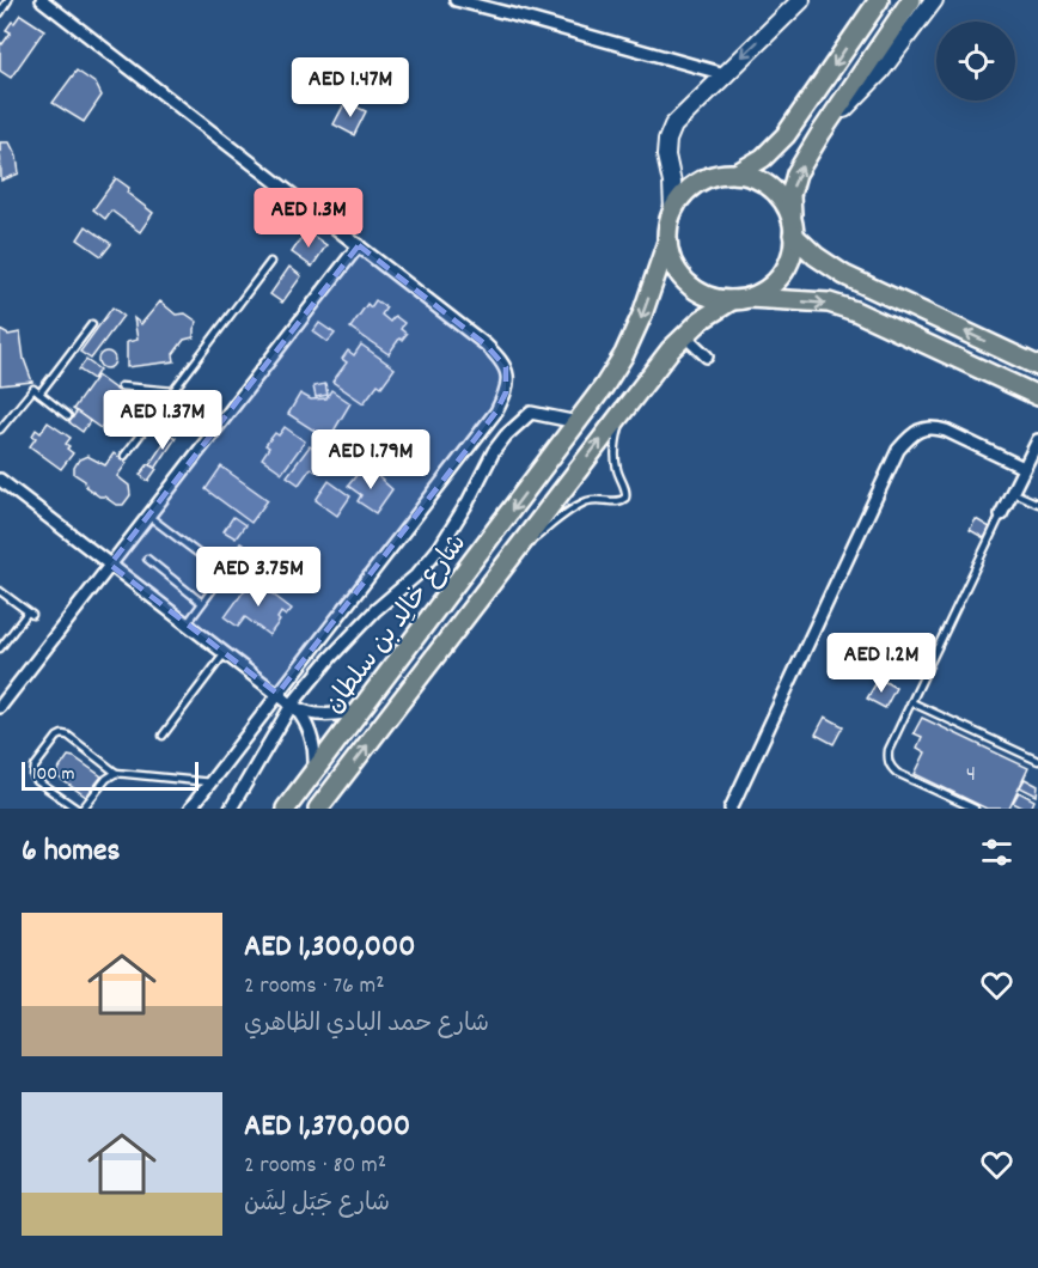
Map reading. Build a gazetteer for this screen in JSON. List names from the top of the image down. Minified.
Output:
{"streets":{"main road":["شارع خالِد بن سلطان"]},"house_numbers":["4"],"scale_bar":"100 m","page":{"price":["AED 1.47M","AED 1.3M","AED 1.37M","AED 1.79M","AED 3.75M","AED 1.2M"],"scale":"100 m","heading":"6 homes","list":[{"name":"AED 1,300,000","note":"2 rooms · 76 m² · شارع حمد البادي الظاهري"},{"name":"AED 1,370,000","note":"2 rooms · 80 m² · شارع جَبَل لِشَن"}]}}
